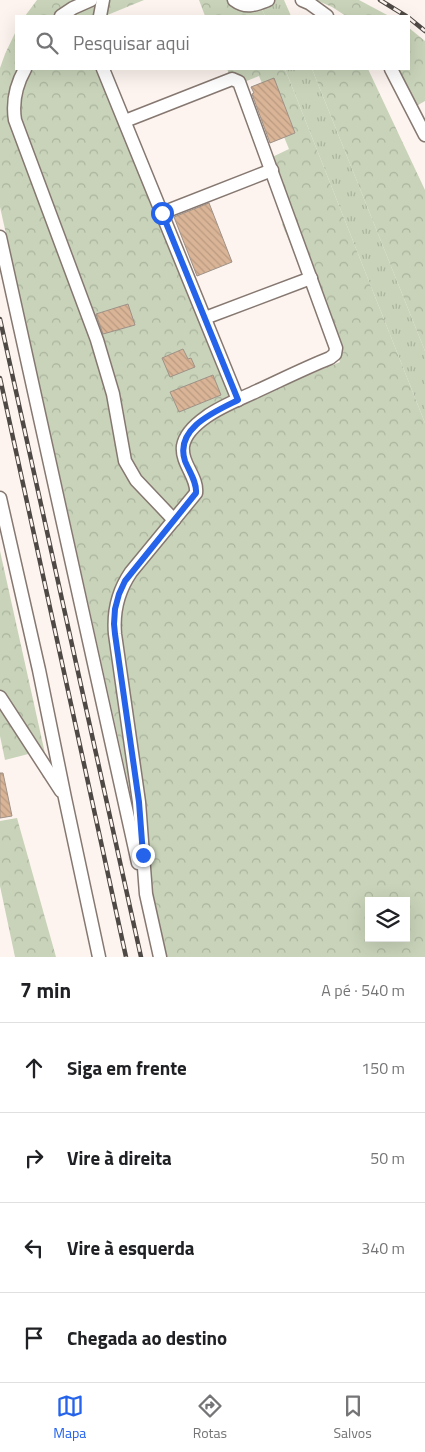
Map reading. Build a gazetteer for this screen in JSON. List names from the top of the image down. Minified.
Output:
{"page":{"search":"Pesquisar aqui","heading":["7 min","A pé · 540 m"],"list":[["Siga em frente","150 m"],["Vire à direita","50 m"],["Vire à esquerda","340 m"],"Chegada ao destino"],"nav":["Mapa","Rotas","Salvos"]}}
